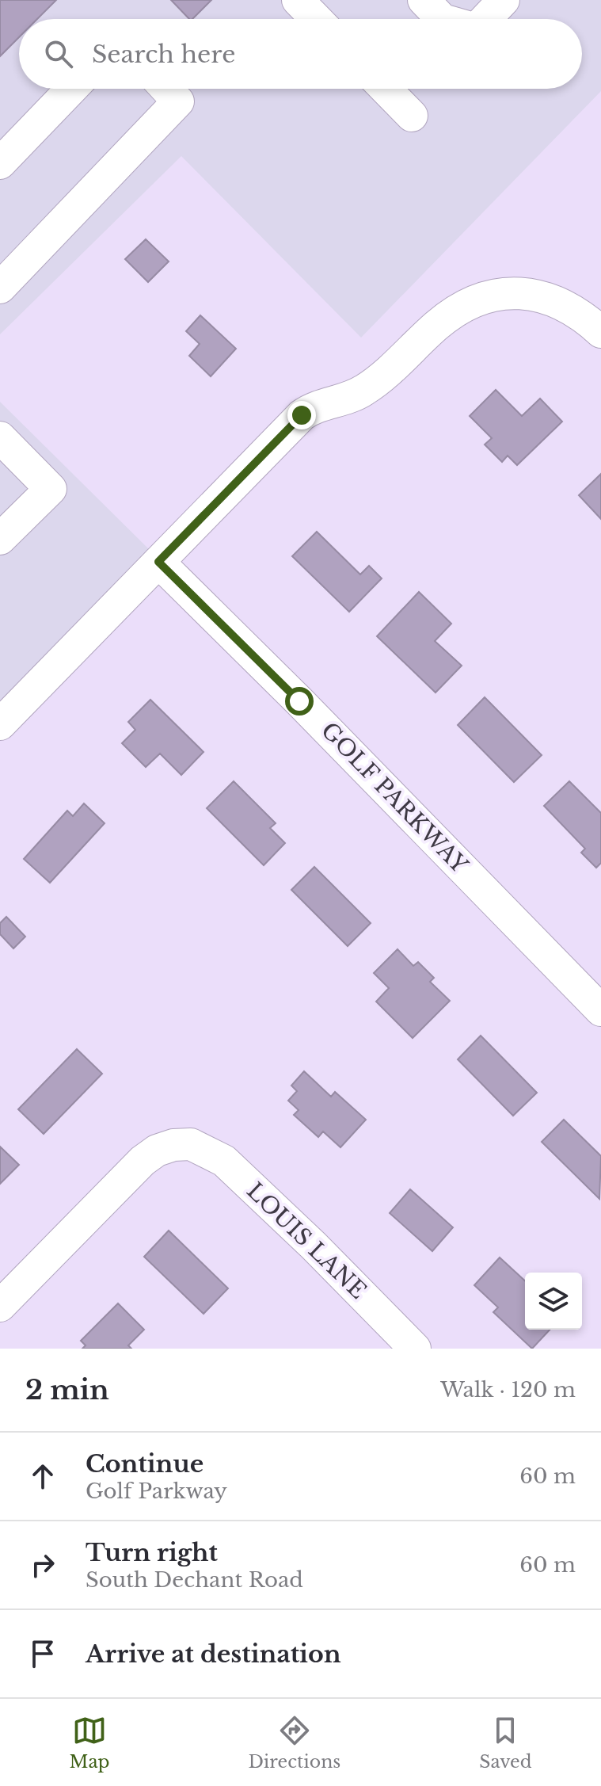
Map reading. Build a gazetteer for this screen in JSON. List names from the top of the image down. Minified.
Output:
{"streets":{"street":["GOLF PARKWAY","LOUIS LANE"]},"page":{"search":"Search here","heading":["2 min","Walk · 120 m"],"list":[["Continue","Golf Parkway","60 m"],["Turn right","South Dechant Road","60 m"],"Arrive at destination"],"nav":["Map","Directions","Saved"]}}
